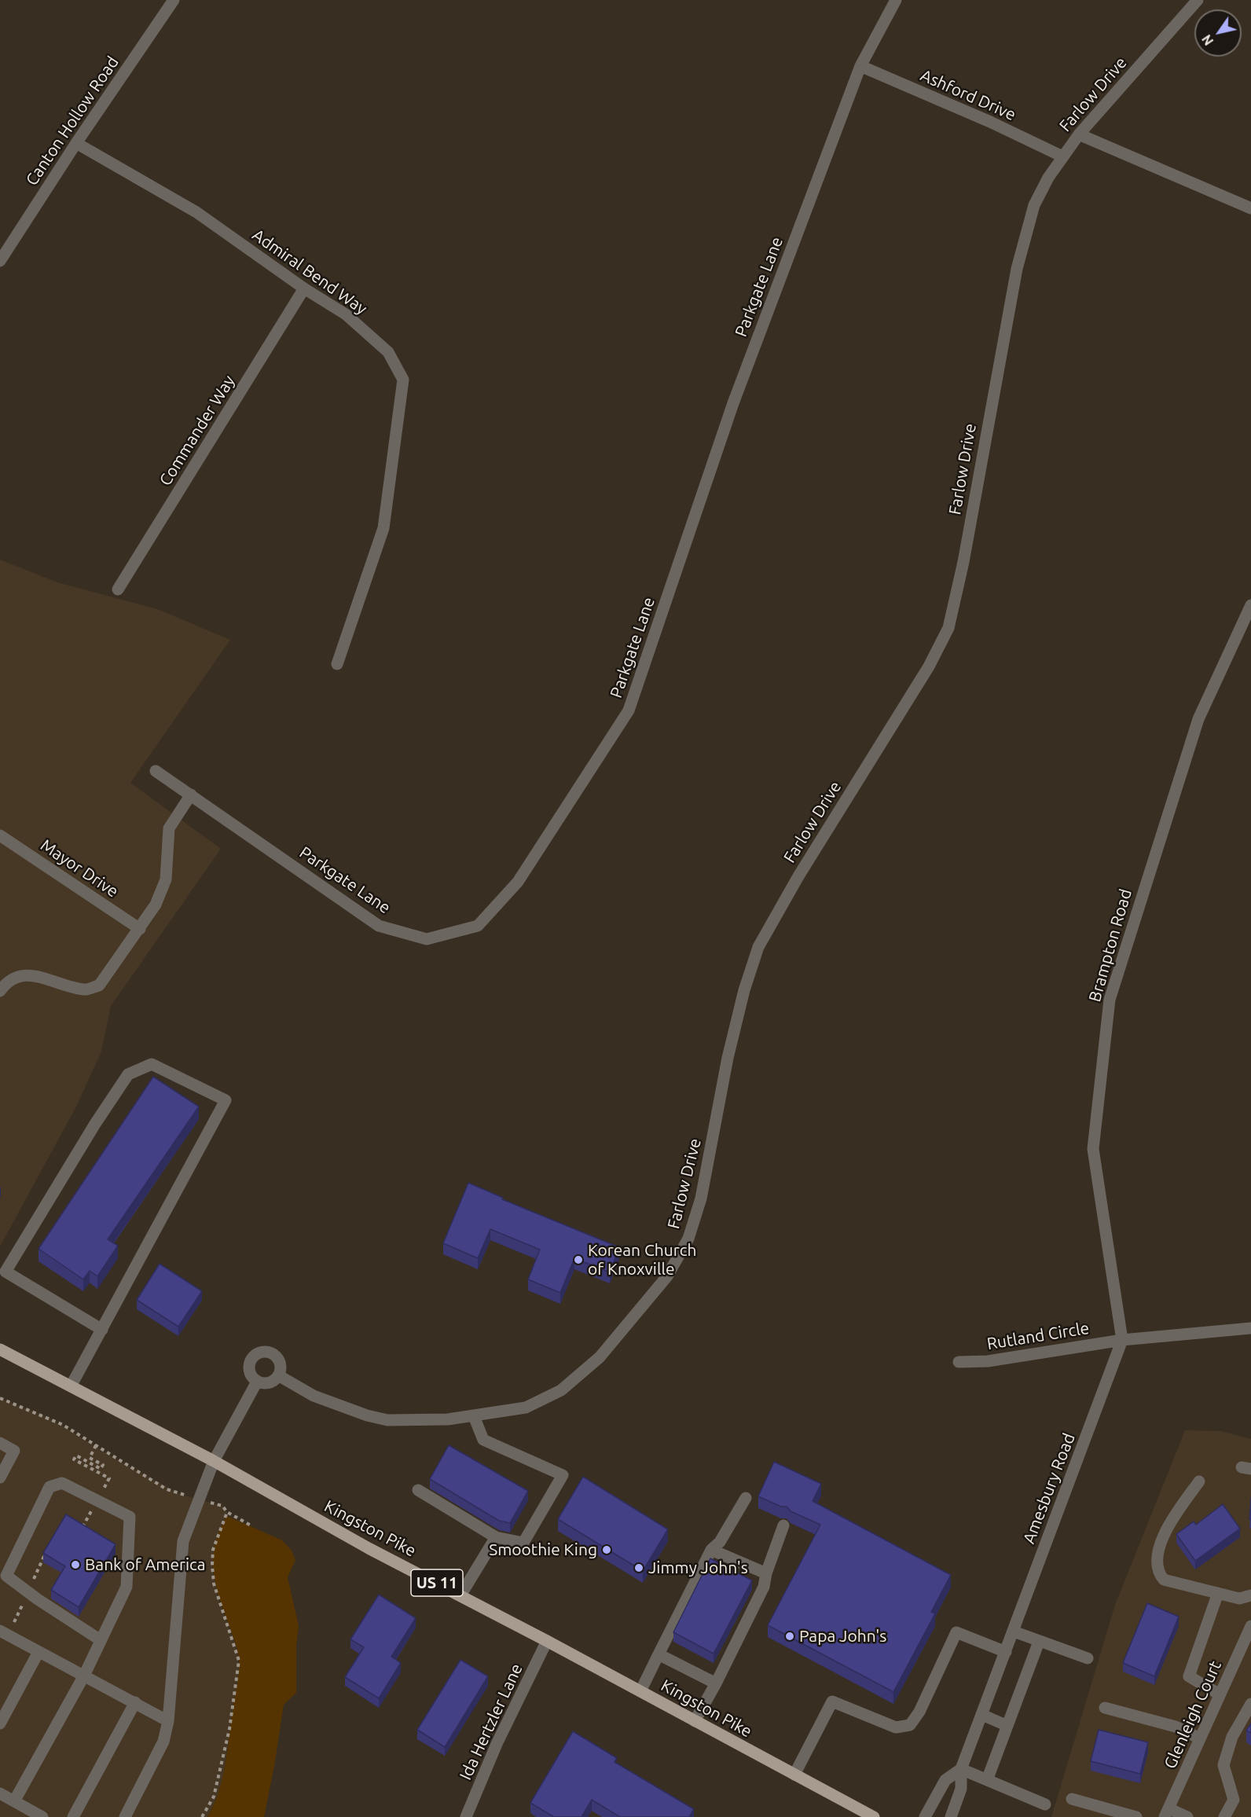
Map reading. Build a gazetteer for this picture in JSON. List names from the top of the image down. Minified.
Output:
{"streets":{"main road":["Kingston Pike","US 11"],"street":["Farlow Drive","Ashford Drive","Canton Hollow Road","Admiral Bend Way","Parkgate Lane","Commander Way","Mayor Drive","Brampton Road","Rutland Circle","Amesbury Road","Glenleigh Court","Ida Hertzler Lane"]},"crossings":[["Farlow Drive","Ashford Drive"],["Ashford Drive","Parkgate Lane"],["Canton Hollow Road","Admiral Bend Way"],["Admiral Bend Way","Commander Way"],["Brampton Road","Rutland Circle"],["Brampton Road","Amesbury Road"],["Rutland Circle","Amesbury Road"],["Kingston Pike","Ida Hertzler Lane"]],"places":["Korean Church of Knoxville","Smoothie King","Bank of America","Jimmy John's","Papa John's"],"north":"bottom left"}
